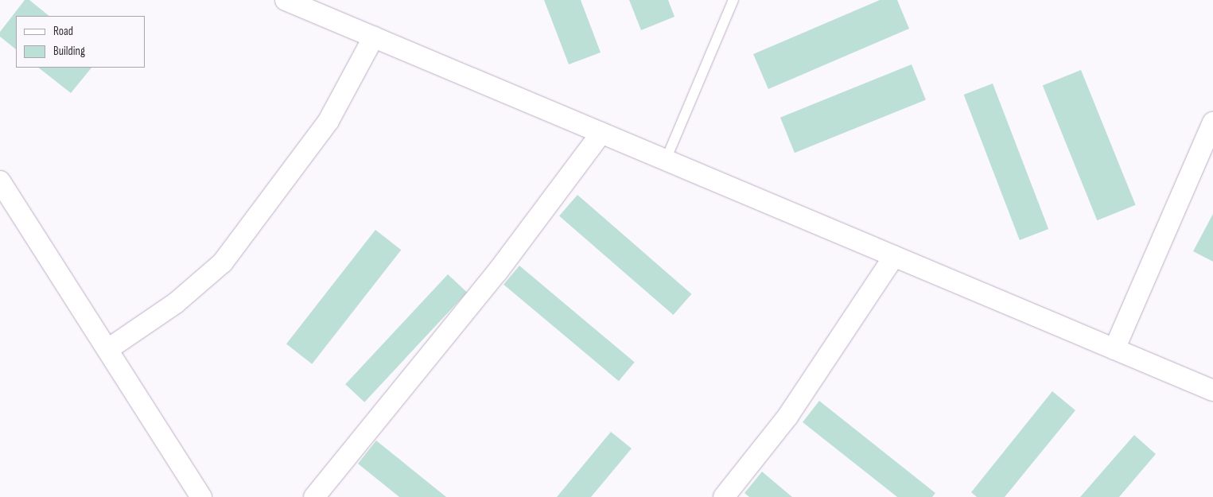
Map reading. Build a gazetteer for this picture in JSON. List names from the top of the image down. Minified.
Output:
{"legend":["Road","Building"]}
